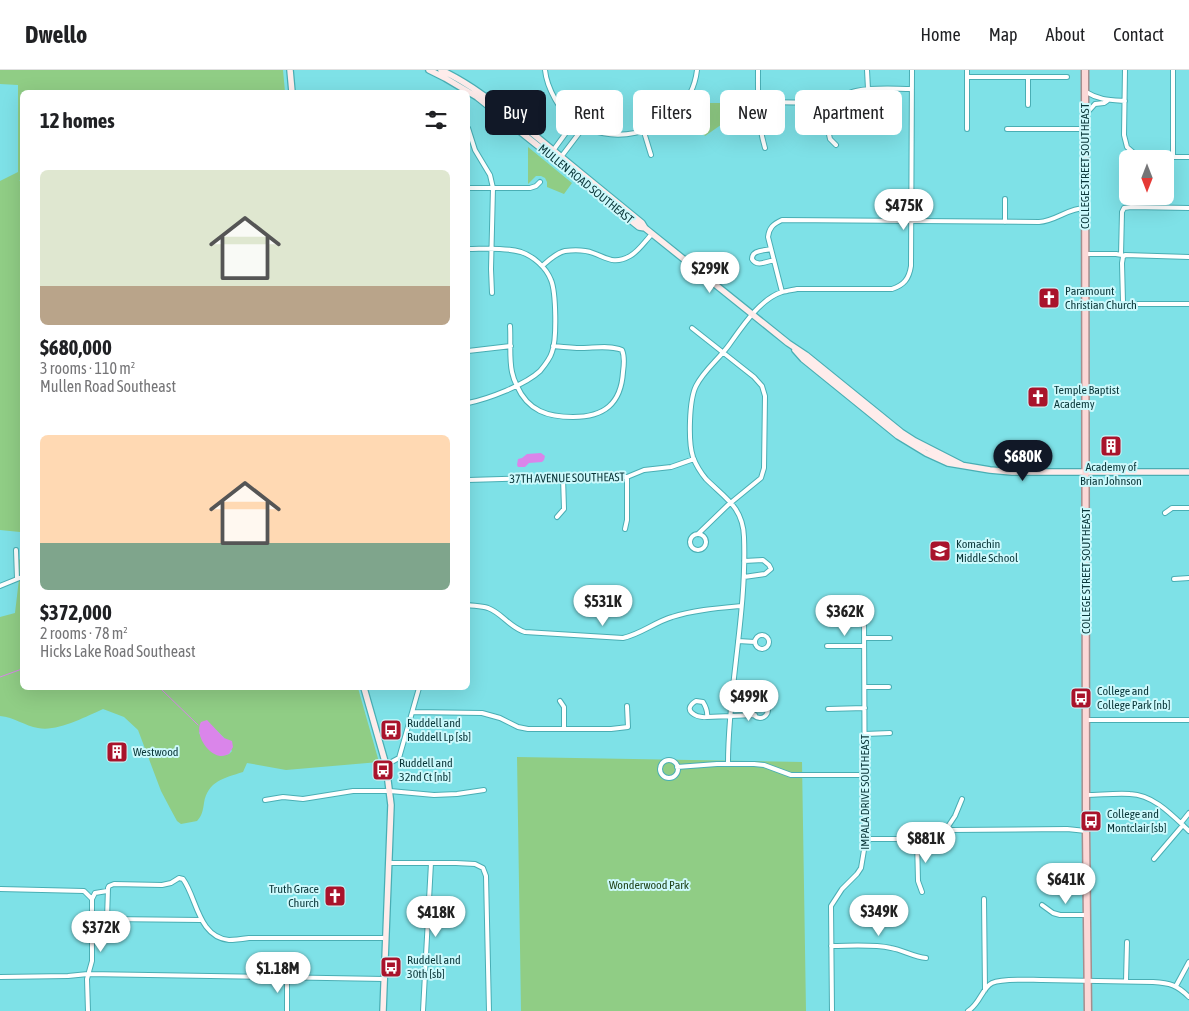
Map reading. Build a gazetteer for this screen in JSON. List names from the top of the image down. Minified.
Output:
{"streets":{"main road":["COLLEGE STREET SOUTHEAST"],"street":["MULLEN ROAD SOUTHEAST","37TH AVENUE SOUTHEAST","IMPALA DRIVE SOUTHEAST"]},"crossings":[["COLLEGE STREET SOUTHEAST","MULLEN ROAD SOUTHEAST"]],"parks":["Wonderwood Park"],"places":{"church":["Paramount Christian Church","Temple Baptist Academy","Truth Grace Church"],"building":["Academy of Brian Johnson","Westwood"],"school or university":["Komachin Middle School"],"bus stop":["College and College Park [nb]","Ruddell and Ruddell Lp [sb]","Ruddell and 32nd Ct [nb]","College and Montclair [sb]","Ruddell and 30th [sb]"]},"north":"bottom","page":{"header":"Dwello","nav":["Home","Map","About","Contact"],"chip":["Buy","Rent","Filters","New","Apartment"],"heading":"12 homes","list":[{"name":"$680,000","note":"3 rooms · 110 m² · Mullen Road Southeast"},{"name":"$372,000","note":"2 rooms · 78 m² · Hicks Lake Road Southeast"}],"price":["$475K","$299K","$680K","$531K","$362K","$499K","$881K","$641K","$349K","$418K","$372K","$1.18M"]}}
